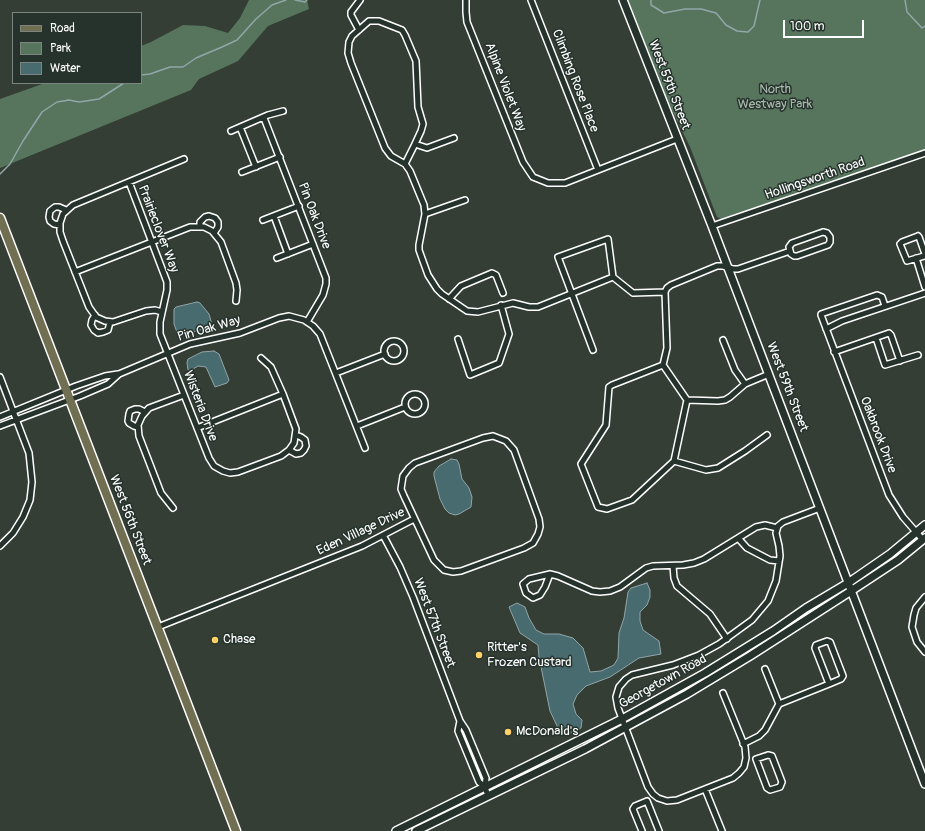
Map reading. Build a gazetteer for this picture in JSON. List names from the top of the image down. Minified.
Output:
{"streets":{"main road":["West 59th Street","West 56th Street","Georgetown Road"],"street":["Climbing Rose Place","Alpine Violet Way","Hollingsworth Road","Pin Oak Drive","Prairieclover Way","Pin Oak Way","Wisteria Drive","Oakbrook Drive","Eden Village Drive","West 57th Street"]},"crossings":[["Climbing Rose Place","Alpine Violet Way"],["West 59th Street","Hollingsworth Road"],["West 59th Street","Georgetown Road"],["Pin Oak Drive","Pin Oak Way"],["Prairieclover Way","Pin Oak Way"],["Prairieclover Way","Wisteria Drive"],["Pin Oak Way","Wisteria Drive"],["Pin Oak Way","West 56th Street"],["Oakbrook Drive","Georgetown Road"],["West 56th Street","Eden Village Drive"],["Eden Village Drive","West 57th Street"],["West 57th Street","Georgetown Road"]],"parks":["North Westway Park"],"places":["Chase","Ritter's Frozen Custard","McDonald's"],"legend":["Road","Park","Water"],"scale_bar":"100 m"}
